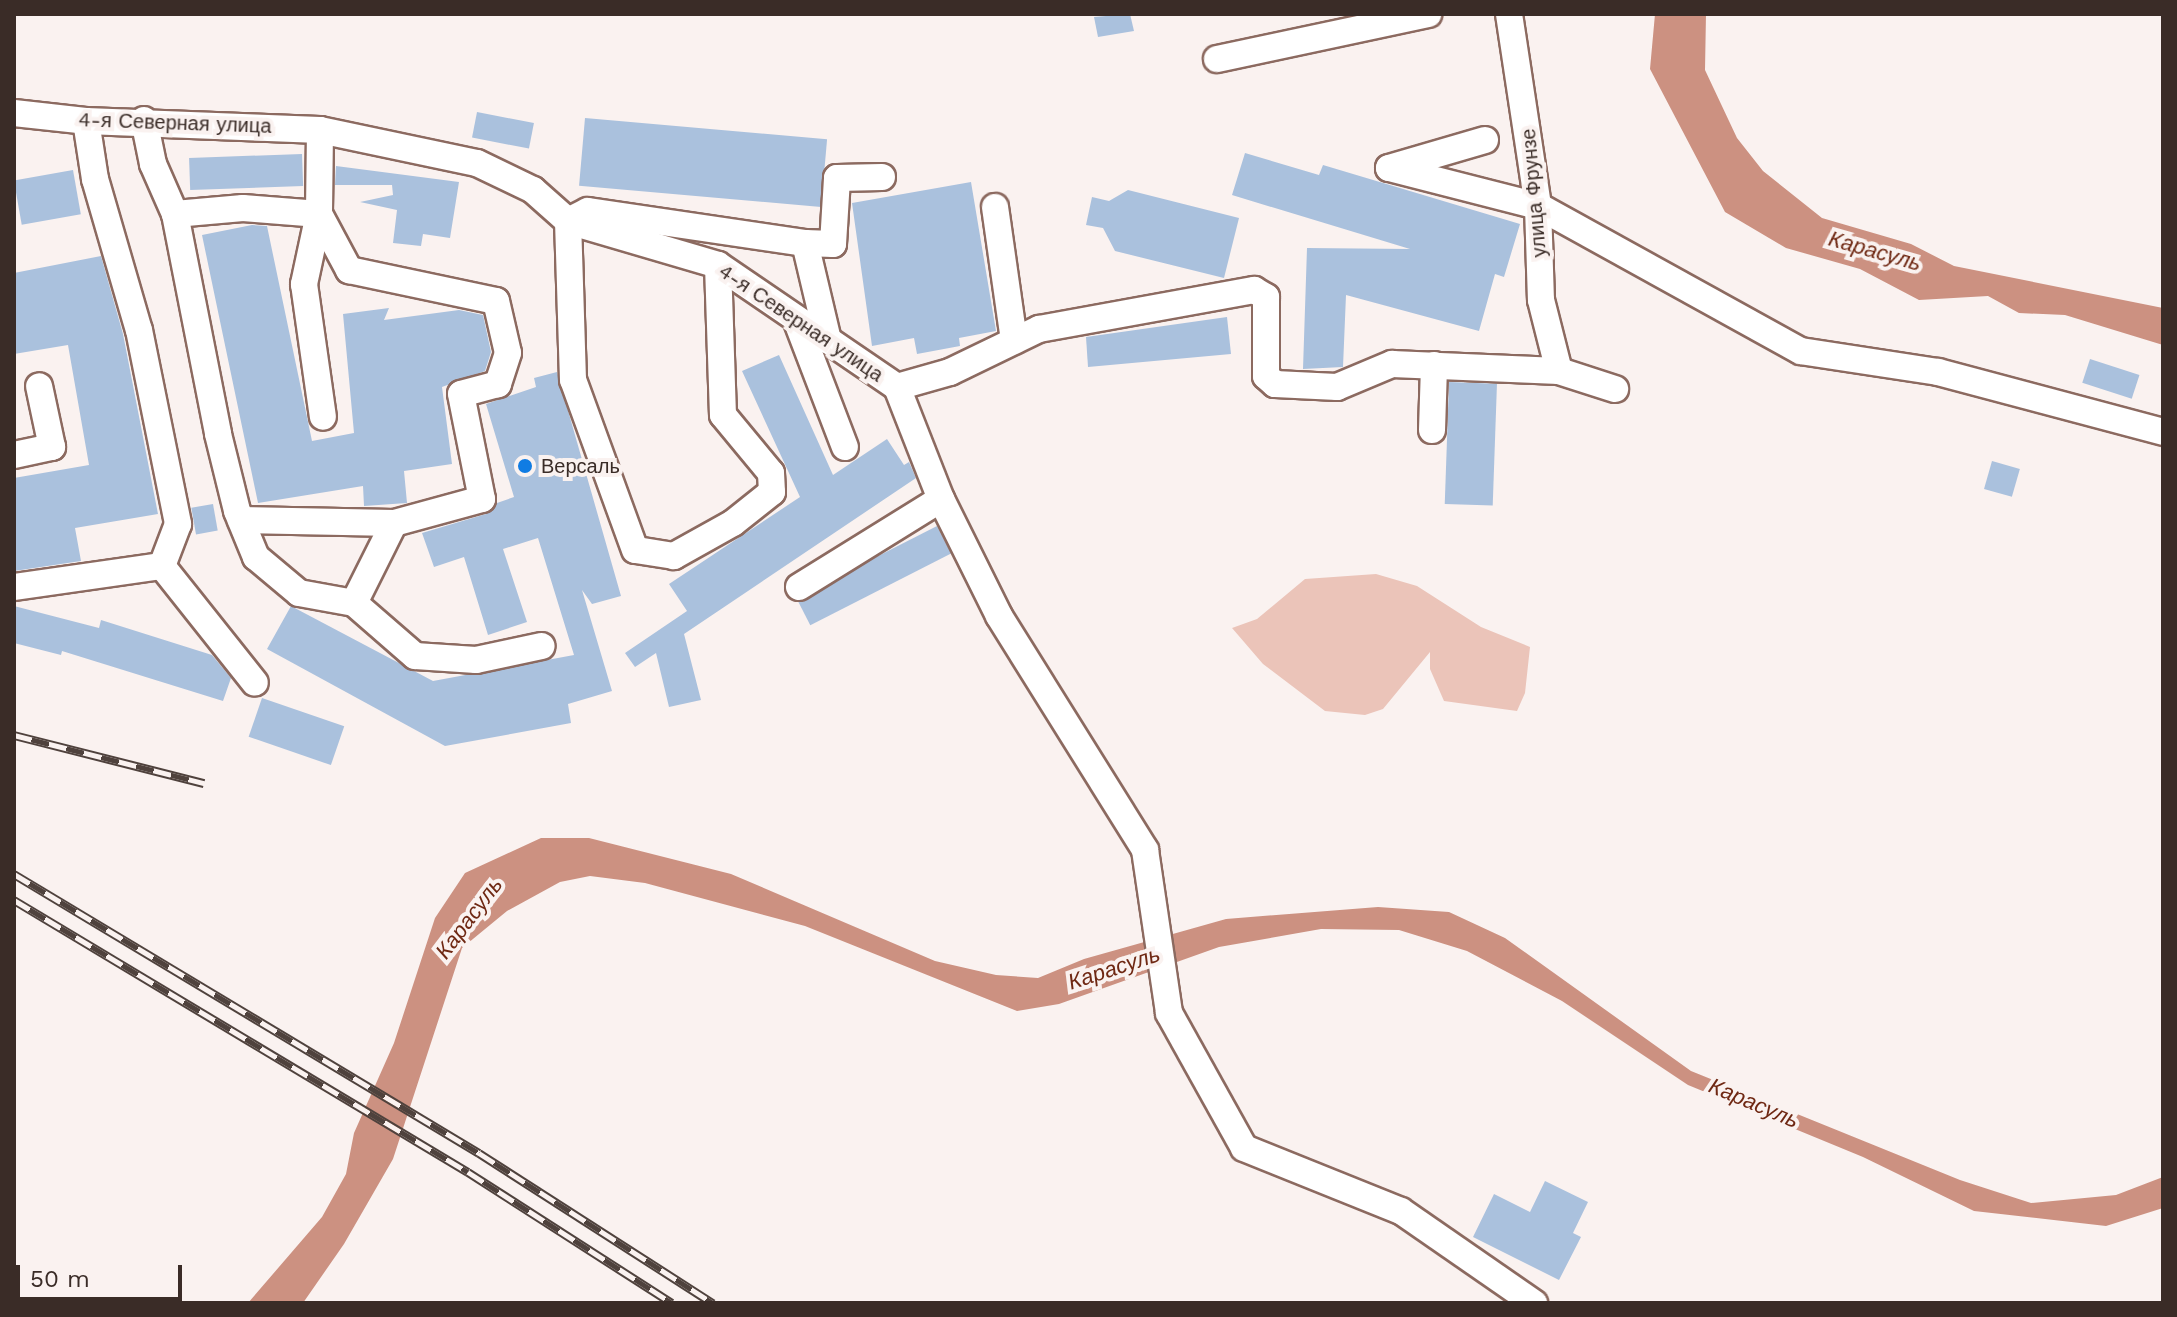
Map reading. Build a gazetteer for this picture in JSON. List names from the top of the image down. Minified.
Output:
{"streets":{"street":["4-я Северная улица","улица Фрунзе"]},"crossings":[["4-я Северная улица","улица Фрунзе"]],"water":["Карасуль"],"places":["Версаль"],"scale_bar":"50 m"}
